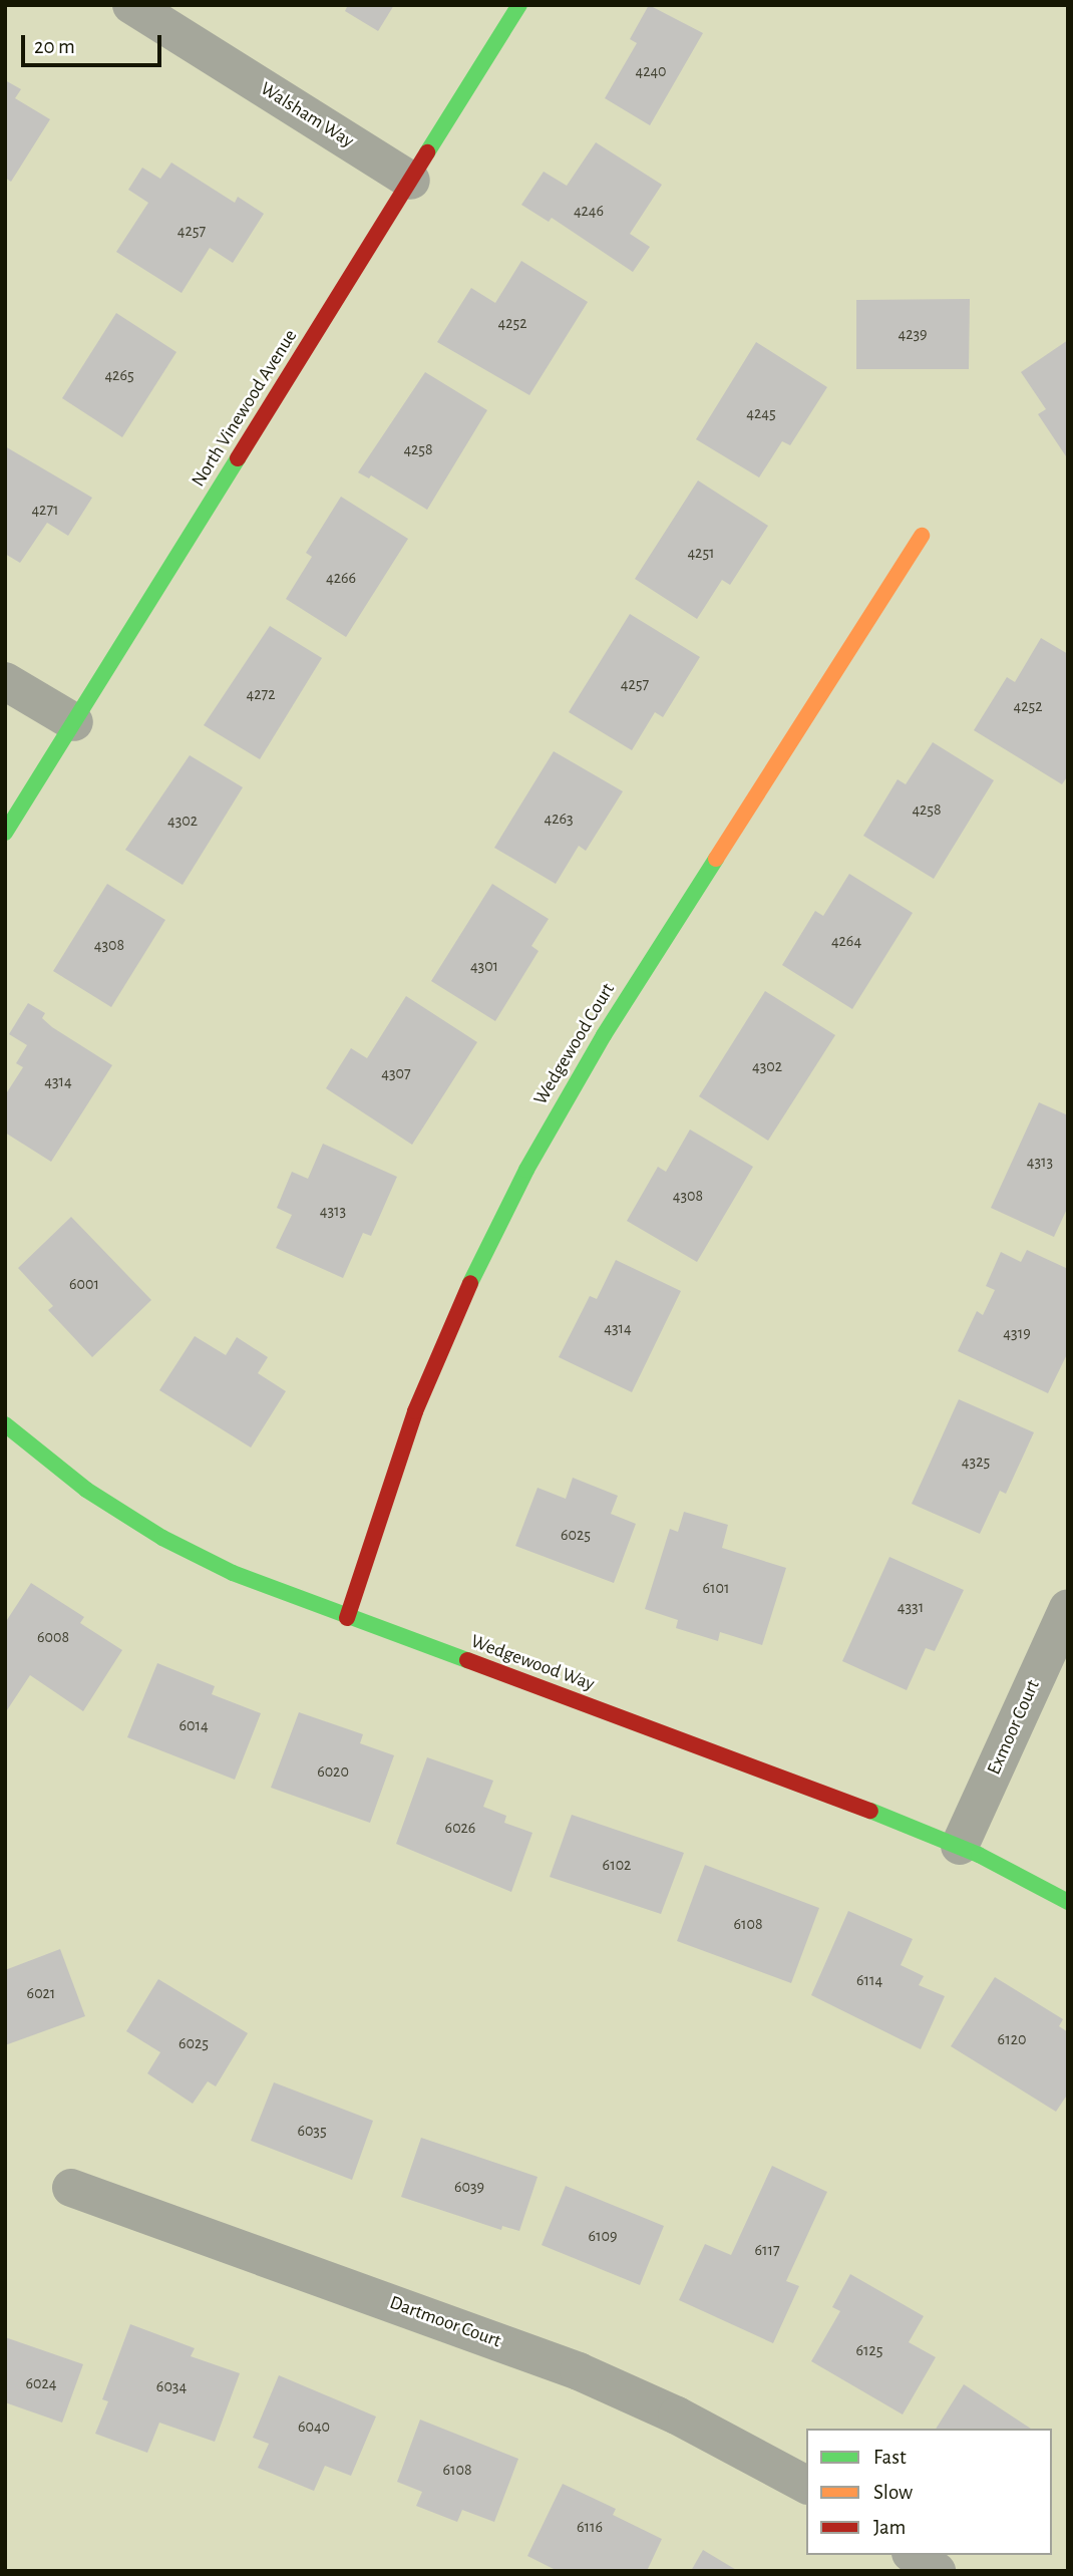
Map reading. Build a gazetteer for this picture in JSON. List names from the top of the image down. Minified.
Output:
{"streets":{"street":["Walsham Way","North Vinewood Avenue","Wedgewood Court","Wedgewood Way","Exmoor Court","Dartmoor Court"]},"crossings":[["Walsham Way","North Vinewood Avenue"],["Wedgewood Court","Wedgewood Way"],["Wedgewood Way","Exmoor Court"]],"house_numbers":["4240","4246","4257","4252","4239","4265","4245","4258","4271","4251","4266","4257","4272","4252","4258","4263","4302","4264","4308","4301","4302","4307","4314","4313","4308","4313","6001","4314","4319","4325","6025","6101","4331","6008","6014","6020","6026","6102","6108","6114","6021","6120","6025","6035","6039","6109","6117","6125","6024","6034","6040","6108","6116"],"legend":["Fast","Slow","Jam"],"scale_bar":"20 m"}
